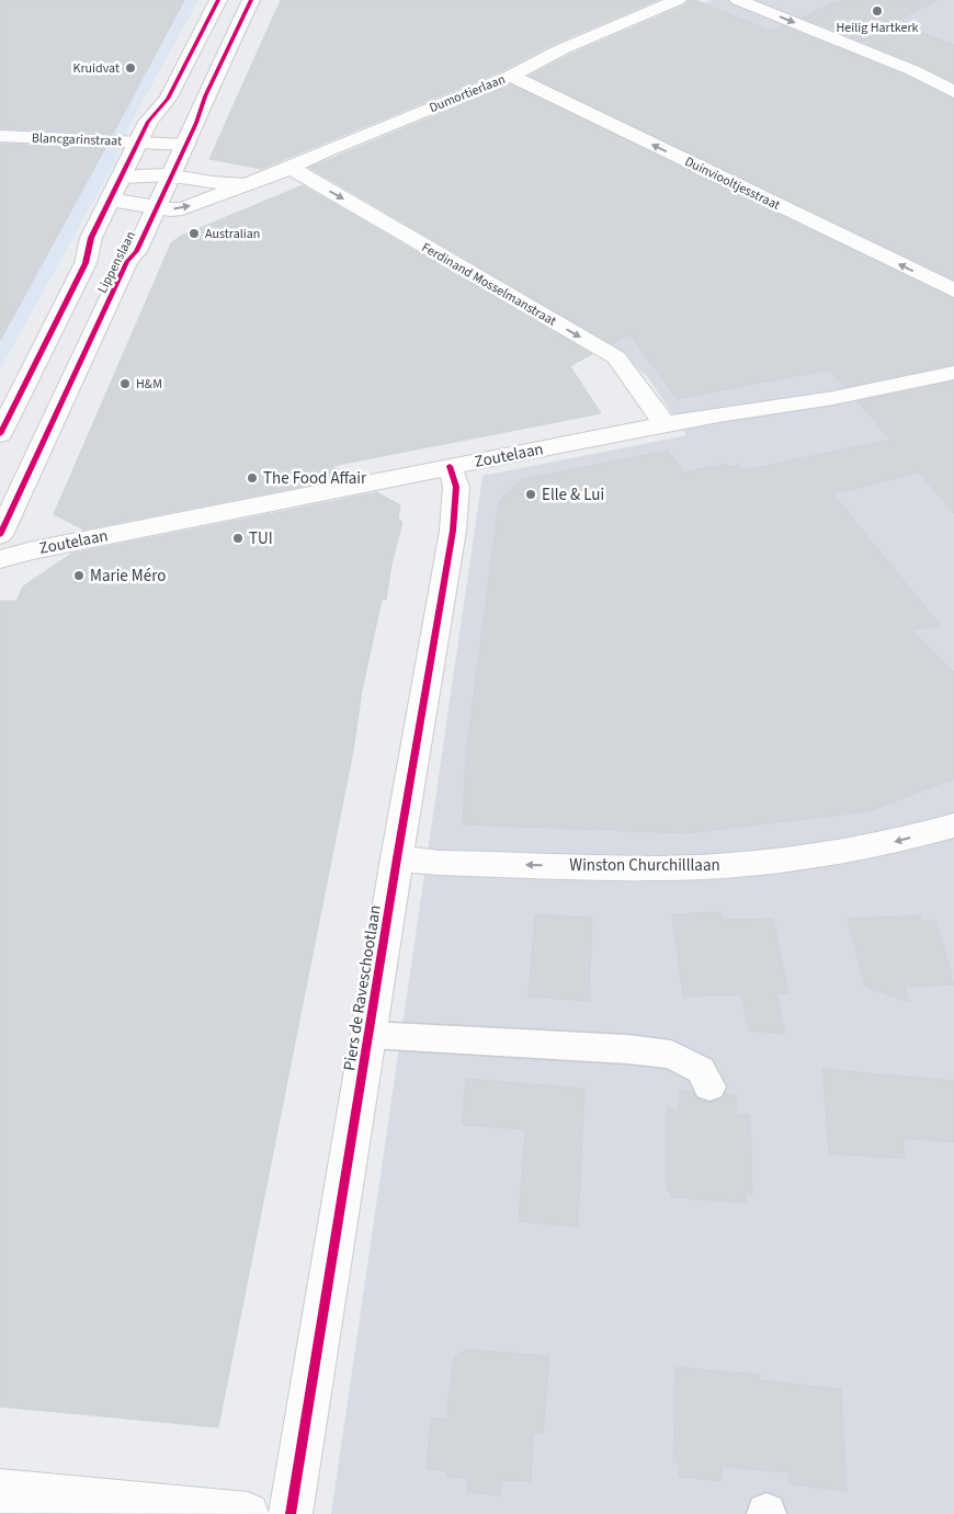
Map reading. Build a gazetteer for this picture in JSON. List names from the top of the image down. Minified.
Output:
{"streets":{"street":["Dumortierlaan","Blancgarinstraat","Duinviooltjesstraat","Lippenslaan","Ferdinand Mosselmanstraat","Zoutelaan","Winston Churchilllaan","Piers de Raveschootlaan"]},"crossings":[["Dumortierlaan","Duinviooltjesstraat"],["Dumortierlaan","Lippenslaan"],["Dumortierlaan","Ferdinand Mosselmanstraat"],["Blancgarinstraat","Lippenslaan"],["Ferdinand Mosselmanstraat","Zoutelaan"],["Zoutelaan","Piers de Raveschootlaan"],["Winston Churchilllaan","Piers de Raveschootlaan"]],"one_way":["Ferdinand Mosselmanstraat","Winston Churchilllaan"],"places":["Heilig Hartkerk","Kruidvat","Australian","H&M","The Food Affair","Elle & Lui","TUI","Marie Méro"]}
